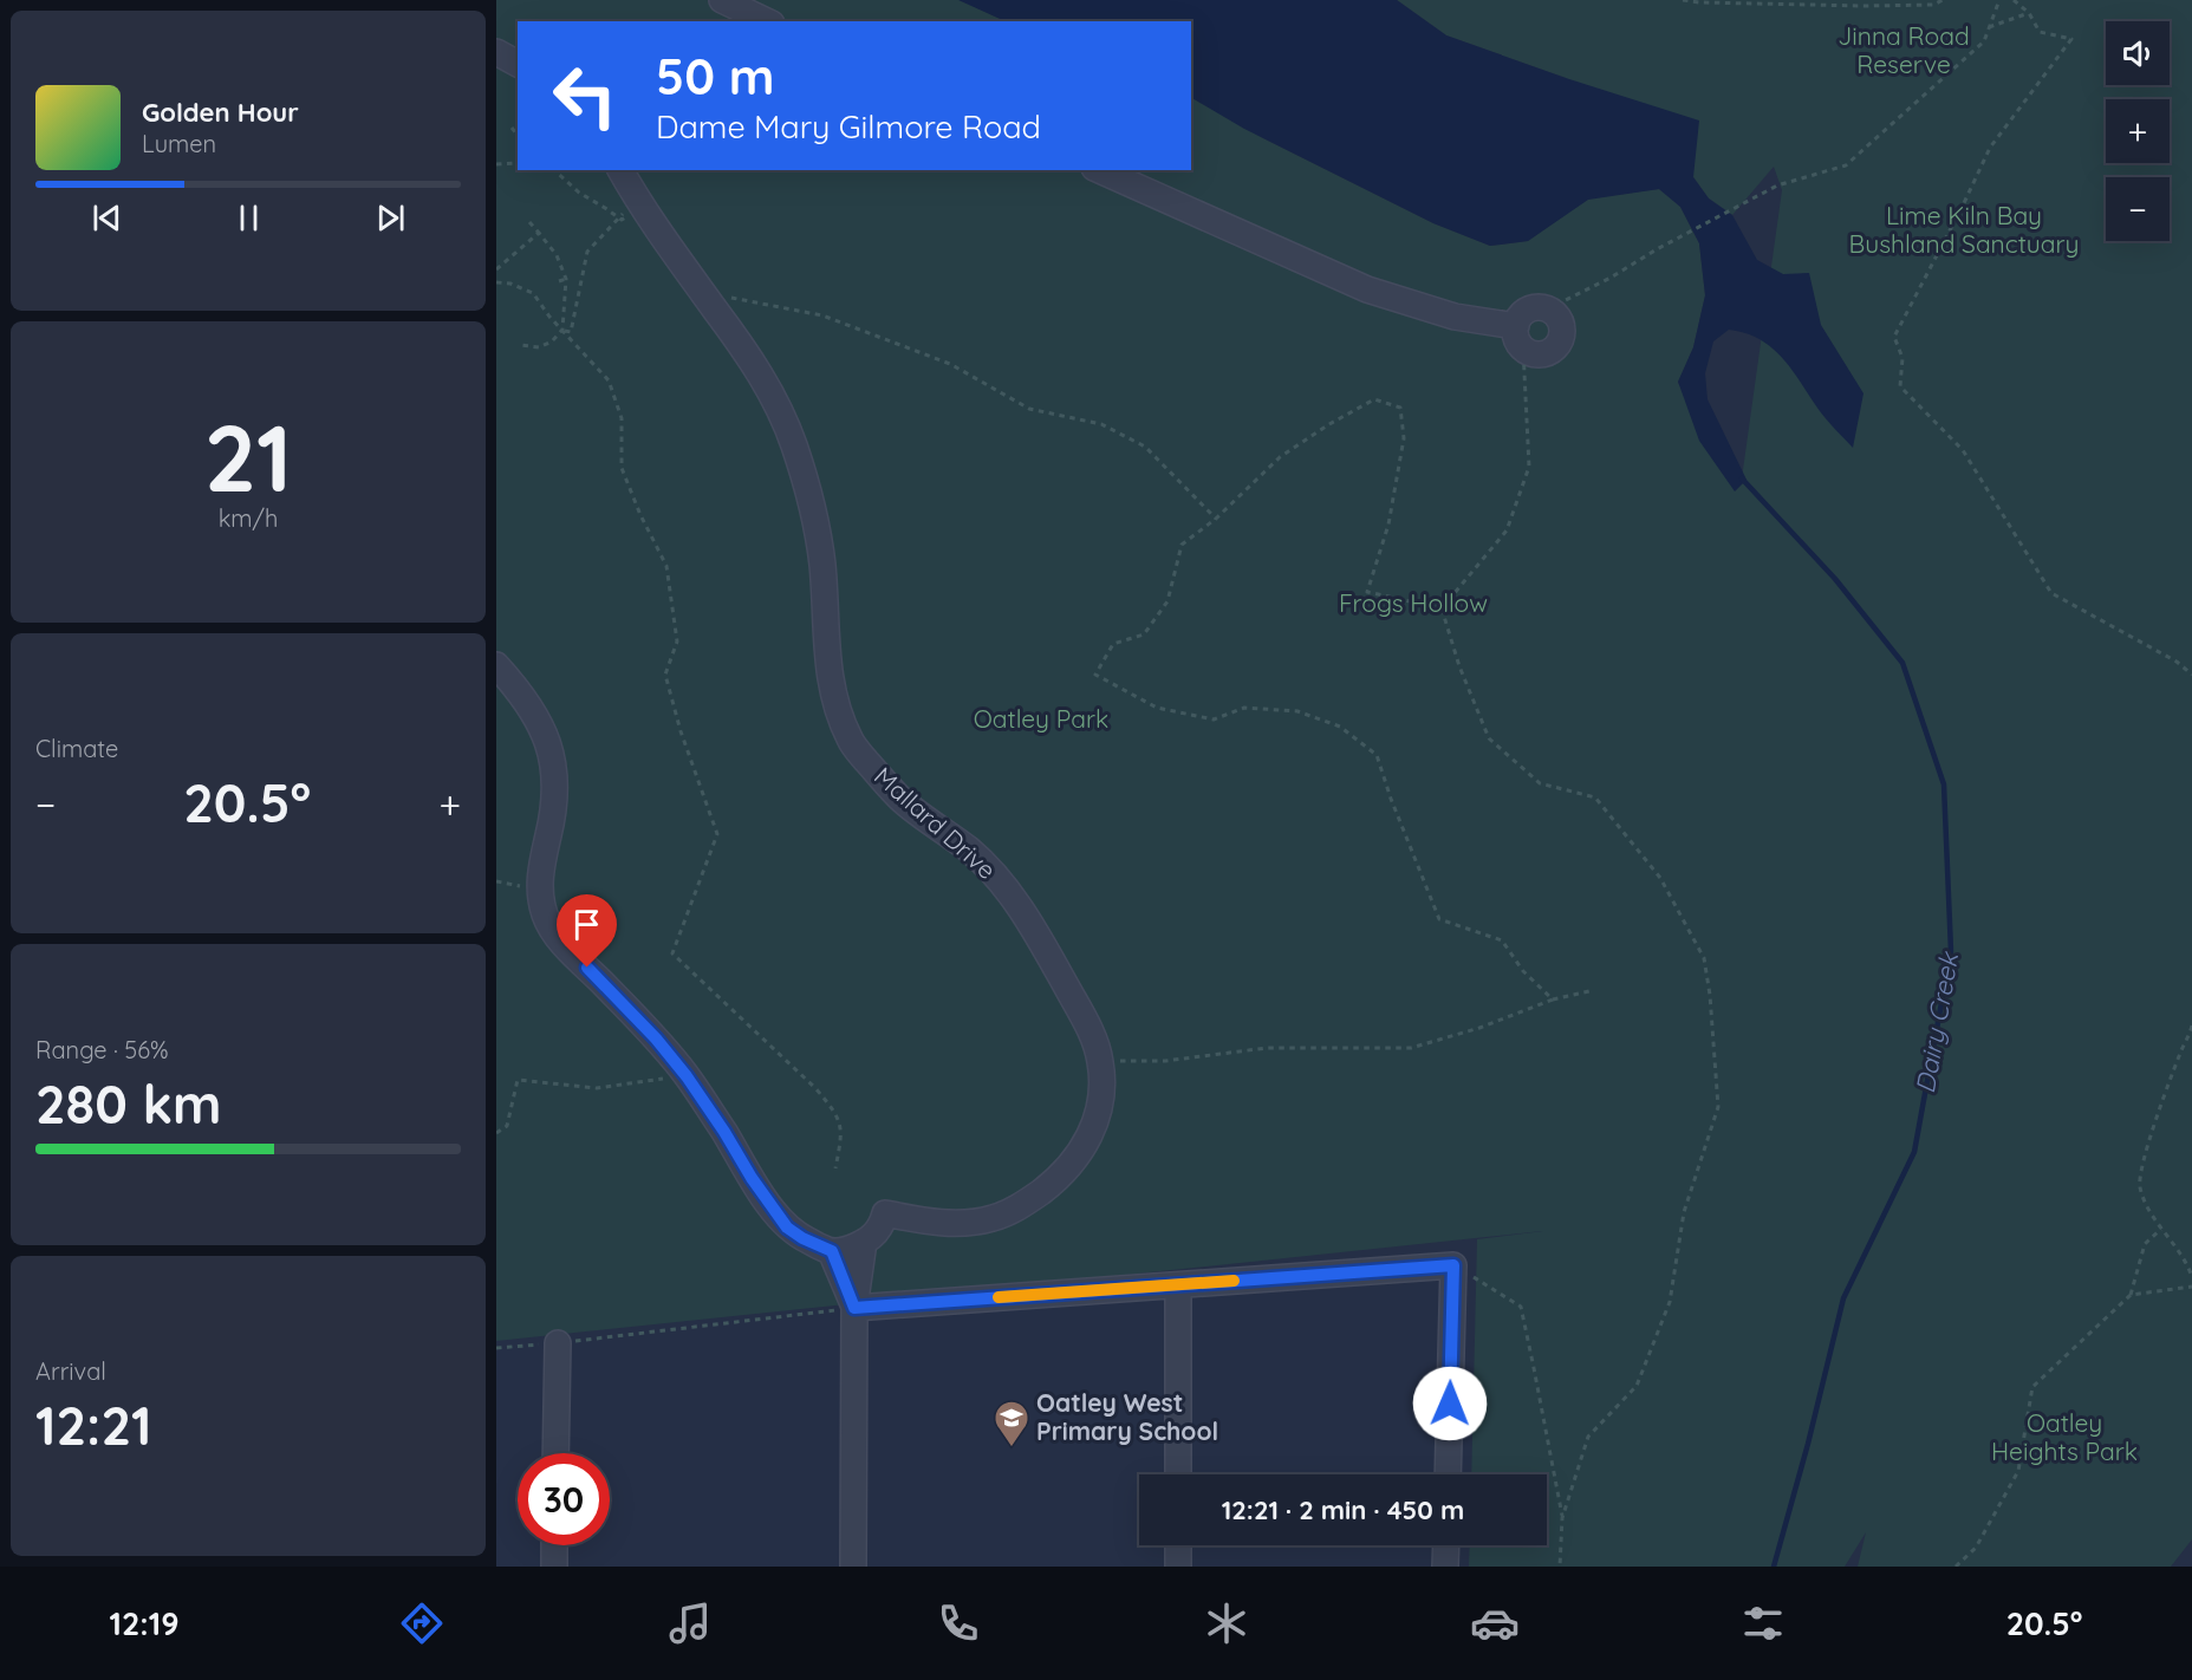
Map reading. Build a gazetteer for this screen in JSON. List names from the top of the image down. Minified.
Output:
{"streets":{"street":["Mallard Drive"]},"water":["Dairy Creek"],"parks":["Jinna Road Reserve","Lime Kiln Bay Bushland Sanctuary","Frogs Hollow","Oatley Park","Oatley Heights Park"],"places":{"school or university":["Oatley West Primary School"]},"page":{"map_buttons":["+","−"],"turn":["50 m","Dame Mary Gilmore Road"],"song":["Golden Hour","Lumen"],"tile":[["21","km/h"],"Climate",["Range · 56%","280 km"],["Arrival","12:21"]],"heat":["−","20.5°","+"],"limit":"30","trip":"12:21 · 2 min · 450 m","tabs":["12:19","20.5°"]}}
